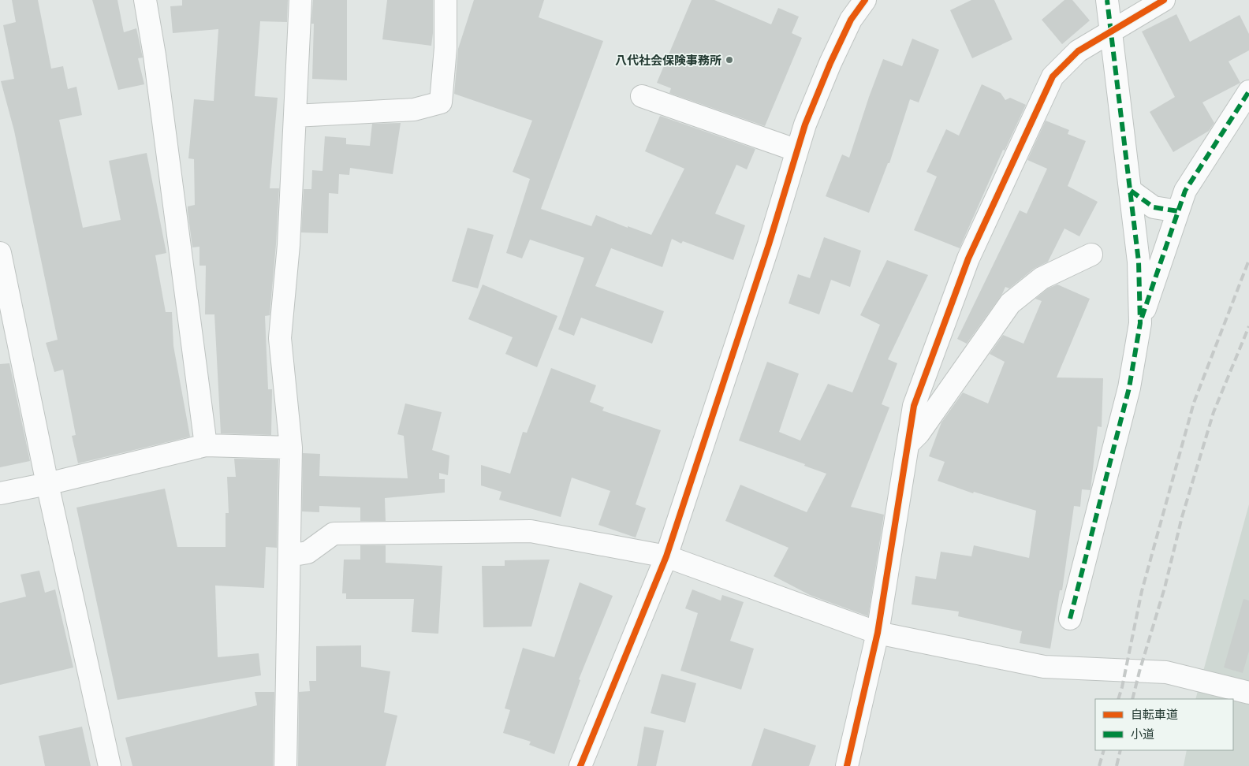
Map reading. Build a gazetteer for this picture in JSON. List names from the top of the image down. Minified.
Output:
{"places":["八代社会保険事務所"],"legend":["自転車道","小道"]}
